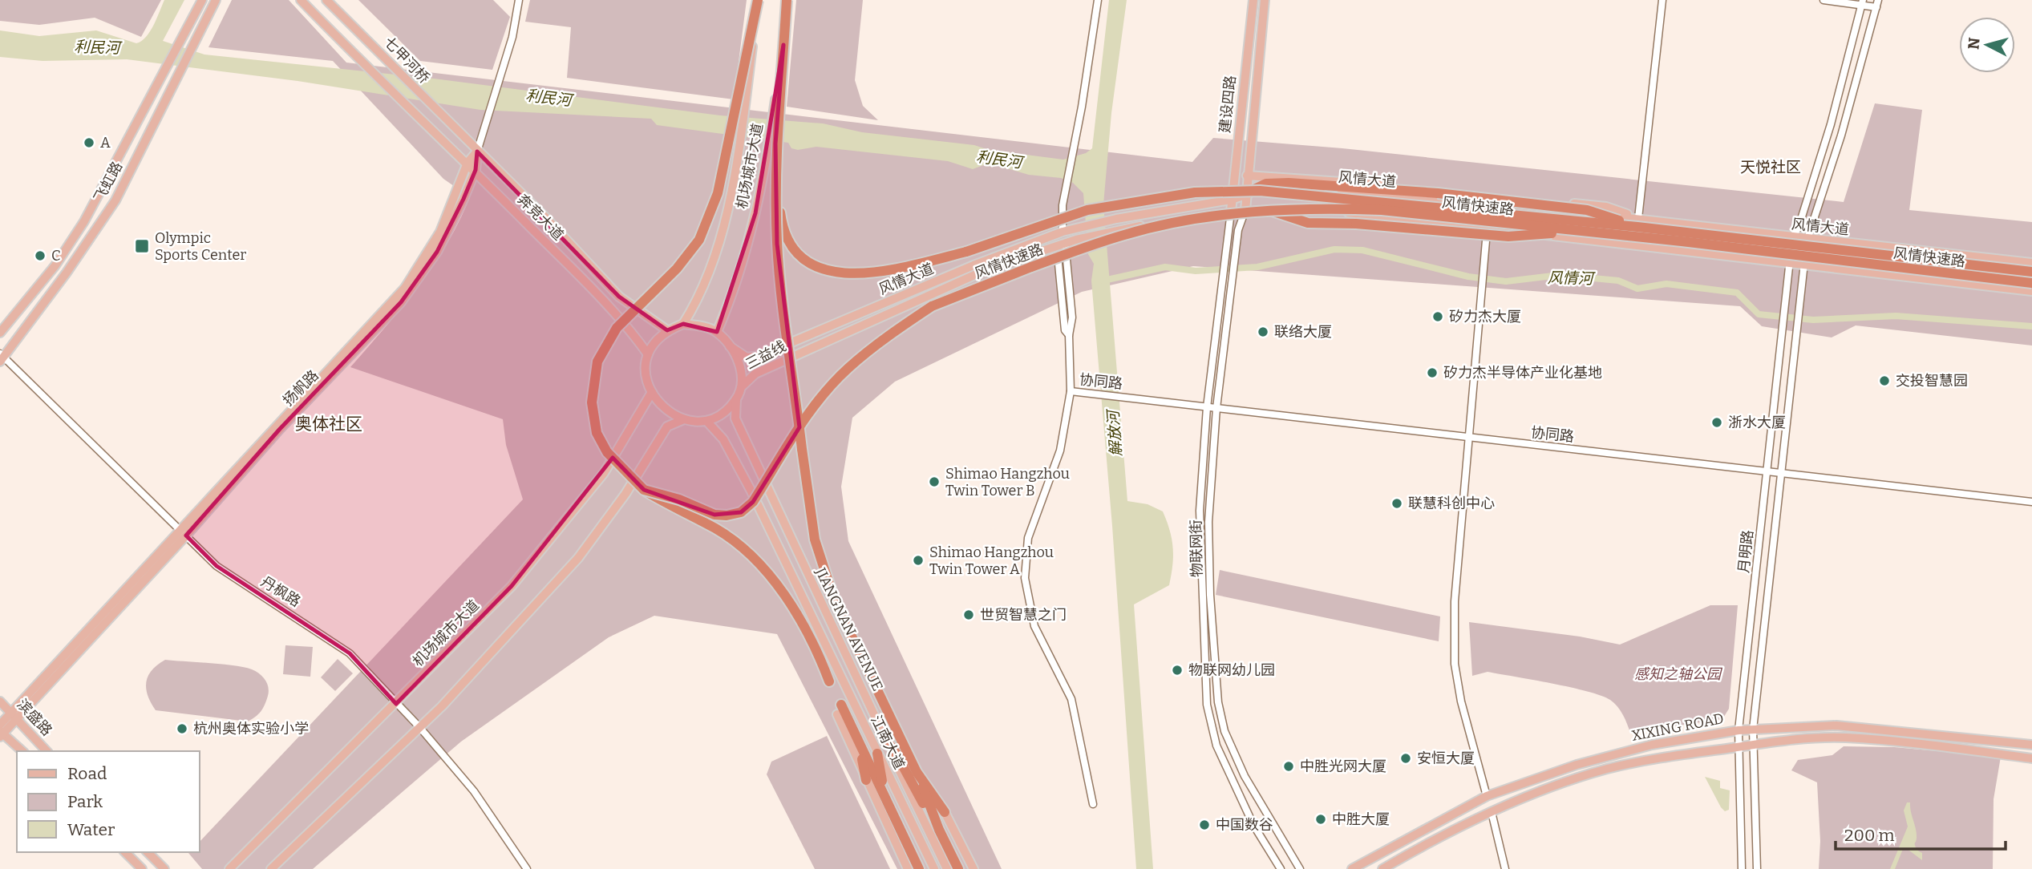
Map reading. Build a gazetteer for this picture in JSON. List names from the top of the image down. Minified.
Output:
{"streets":{"highway":["风情快速路"],"main road":["七甲河桥","建设四路","机场城市大道","风情大道","飞虹路","奔竞大道","三益线","扬帆路","JIANGNAN AVENUE","滨盛路","XIXING ROAD","江南大道"],"street":["协同路","物联网街","月明路","丹枫路"]},"crossings":[["七甲河桥","奔竞大道"],["建设四路","风情大道"],["建设四路","物联网街"],["机场城市大道","风情大道"],["机场城市大道","风情快速路"],["机场城市大道","奔竞大道"],["机场城市大道","三益线"],["机场城市大道","丹枫路"],["机场城市大道","JIANGNAN AVENUE"],["机场城市大道","江南大道"],["风情大道","风情快速路"],["风情大道","奔竞大道"],["风情大道","三益线"],["风情大道","物联网街"],["风情大道","月明路"],["风情大道","JIANGNAN AVENUE"],["风情大道","江南大道"],["飞虹路","丹枫路"],["奔竞大道","三益线"],["奔竞大道","扬帆路"],["奔竞大道","JIANGNAN AVENUE"],["奔竞大道","江南大道"],["三益线","JIANGNAN AVENUE"],["三益线","江南大道"],["协同路","物联网街"],["协同路","月明路"],["扬帆路","丹枫路"],["扬帆路","滨盛路"],["月明路","XIXING ROAD"],["JIANGNAN AVENUE","江南大道"]],"districts":["天悦社区","奥体社区"],"water":["利民河","风情河","解放河"],"parks":["感知之轴公园"],"places":{"other":["A","C","矽力杰大厦","联络大厦","矽力杰半导体产业化基地","交投智慧园","浙水大厦","Shimao Hangzhou Twin Tower B","联慧科创中心","Shimao Hangzhou Twin Tower A","世贸智慧之门","物联网幼儿园","杭州奥体实验小学","安恒大厦","中胜光网大厦","中胜大厦","中国数谷"],"transit":["Olympic Sports Center"]},"legend":["Road","Park","Water"],"scale_bar":"200 m","north":"left"}
